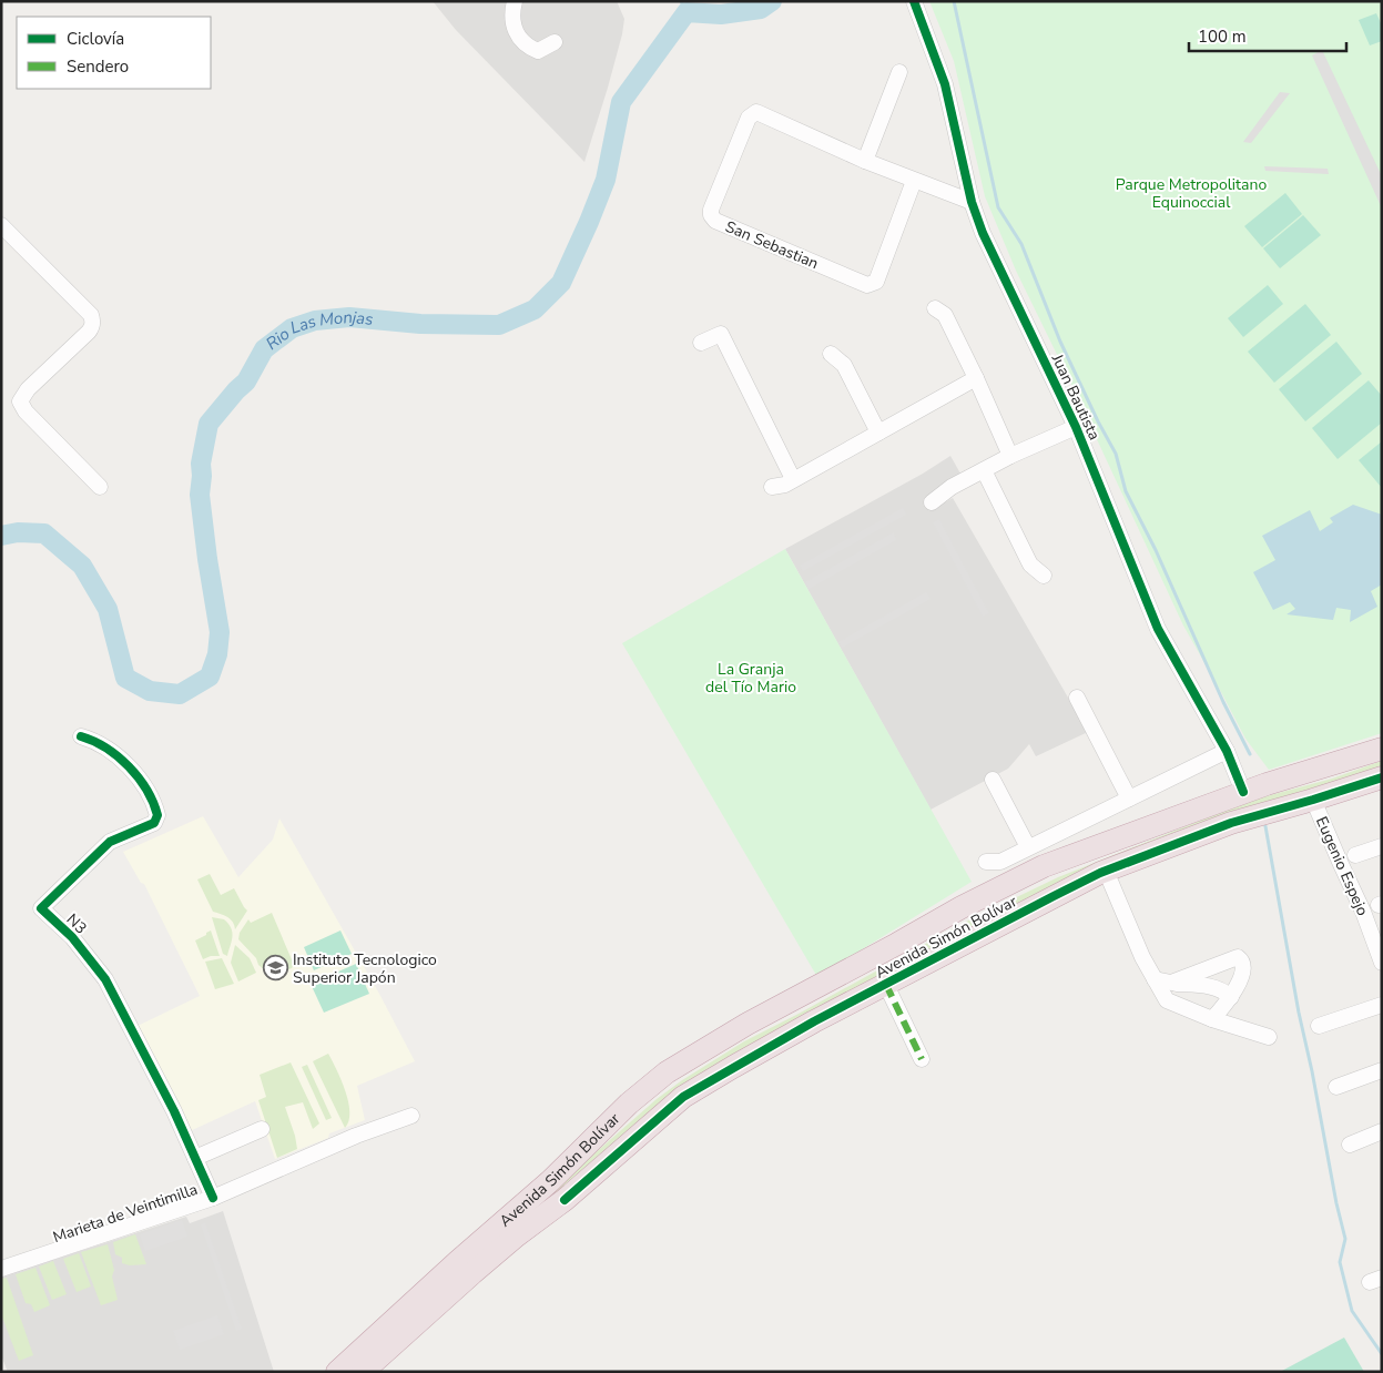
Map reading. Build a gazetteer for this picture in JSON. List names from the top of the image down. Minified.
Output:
{"streets":{"highway":["Avenida Simón Bolívar"],"street":["San Sebastian","Juan Bautista","Eugenio Espejo","N3","Marieta de Veintimilla"]},"crossings":[["San Sebastian","Juan Bautista"],["Juan Bautista","Avenida Simón Bolívar"],["Eugenio Espejo","Avenida Simón Bolívar"],["N3","Marieta de Veintimilla"]],"water":["Rio Las Monjas"],"parks":["Parque Metropolitano Equinoccial","La Granja del Tío Mario"],"places":{"school or university":["Instituto Tecnologico Superior Japón"]},"legend":["Ciclovía","Sendero"],"scale_bar":"100 m"}
